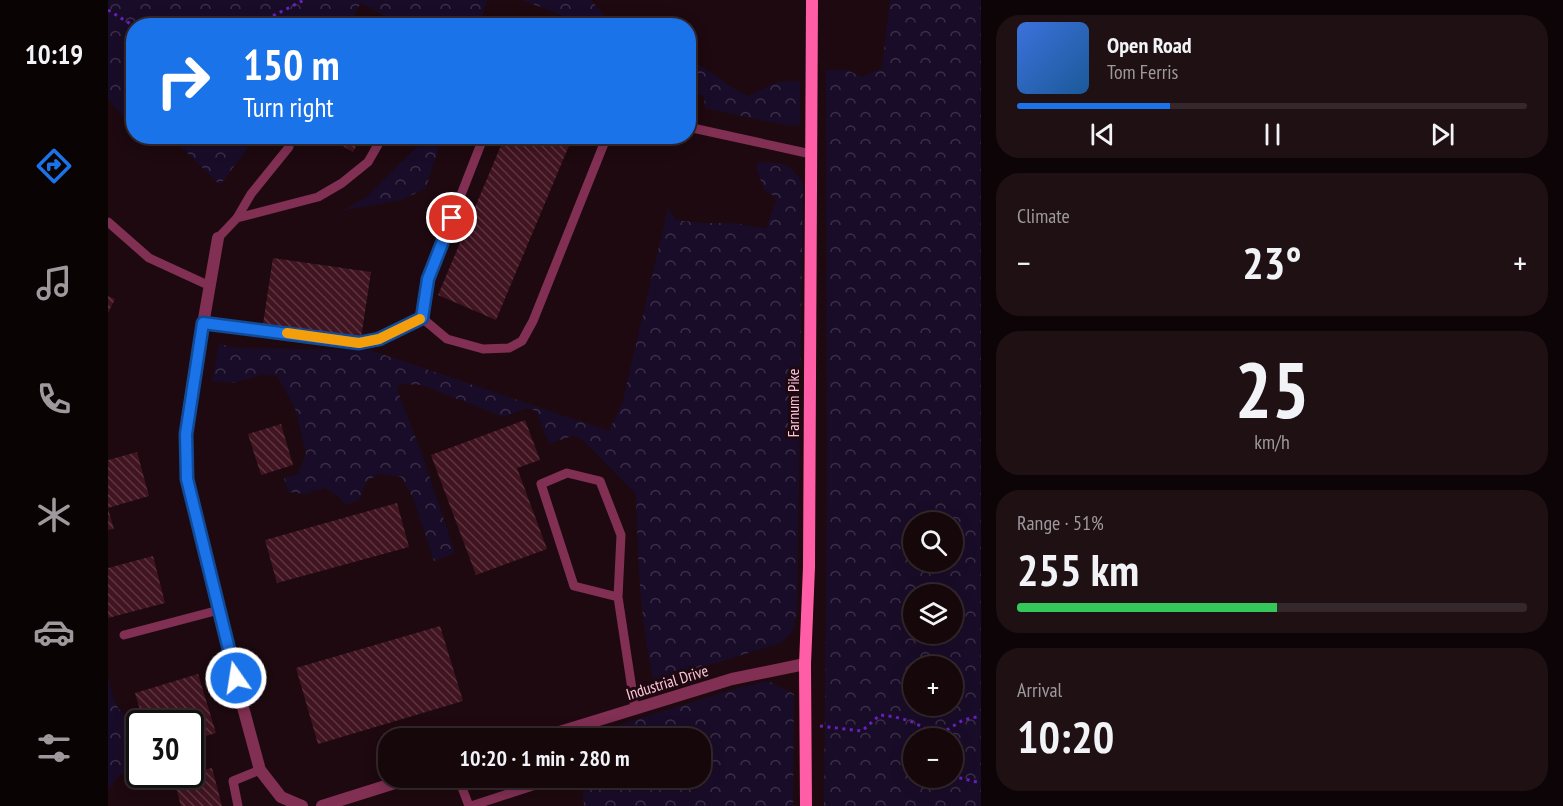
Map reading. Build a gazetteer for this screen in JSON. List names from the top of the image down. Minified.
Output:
{"streets":{"main road":["Farnum Pike"],"street":["Industrial Drive"]},"crossings":[["Farnum Pike","Industrial Drive"]],"page":{"tabs":"10:19","turn":["150 m","Turn right"],"song":["Open Road","Tom Ferris"],"tile":["Climate",["25","km/h"],["Range · 51%","255 km"],["Arrival","10:20"]],"heat":["−","23°","+"],"map_buttons":["+","−"],"limit":"30","trip":"10:20 · 1 min · 280 m"}}
